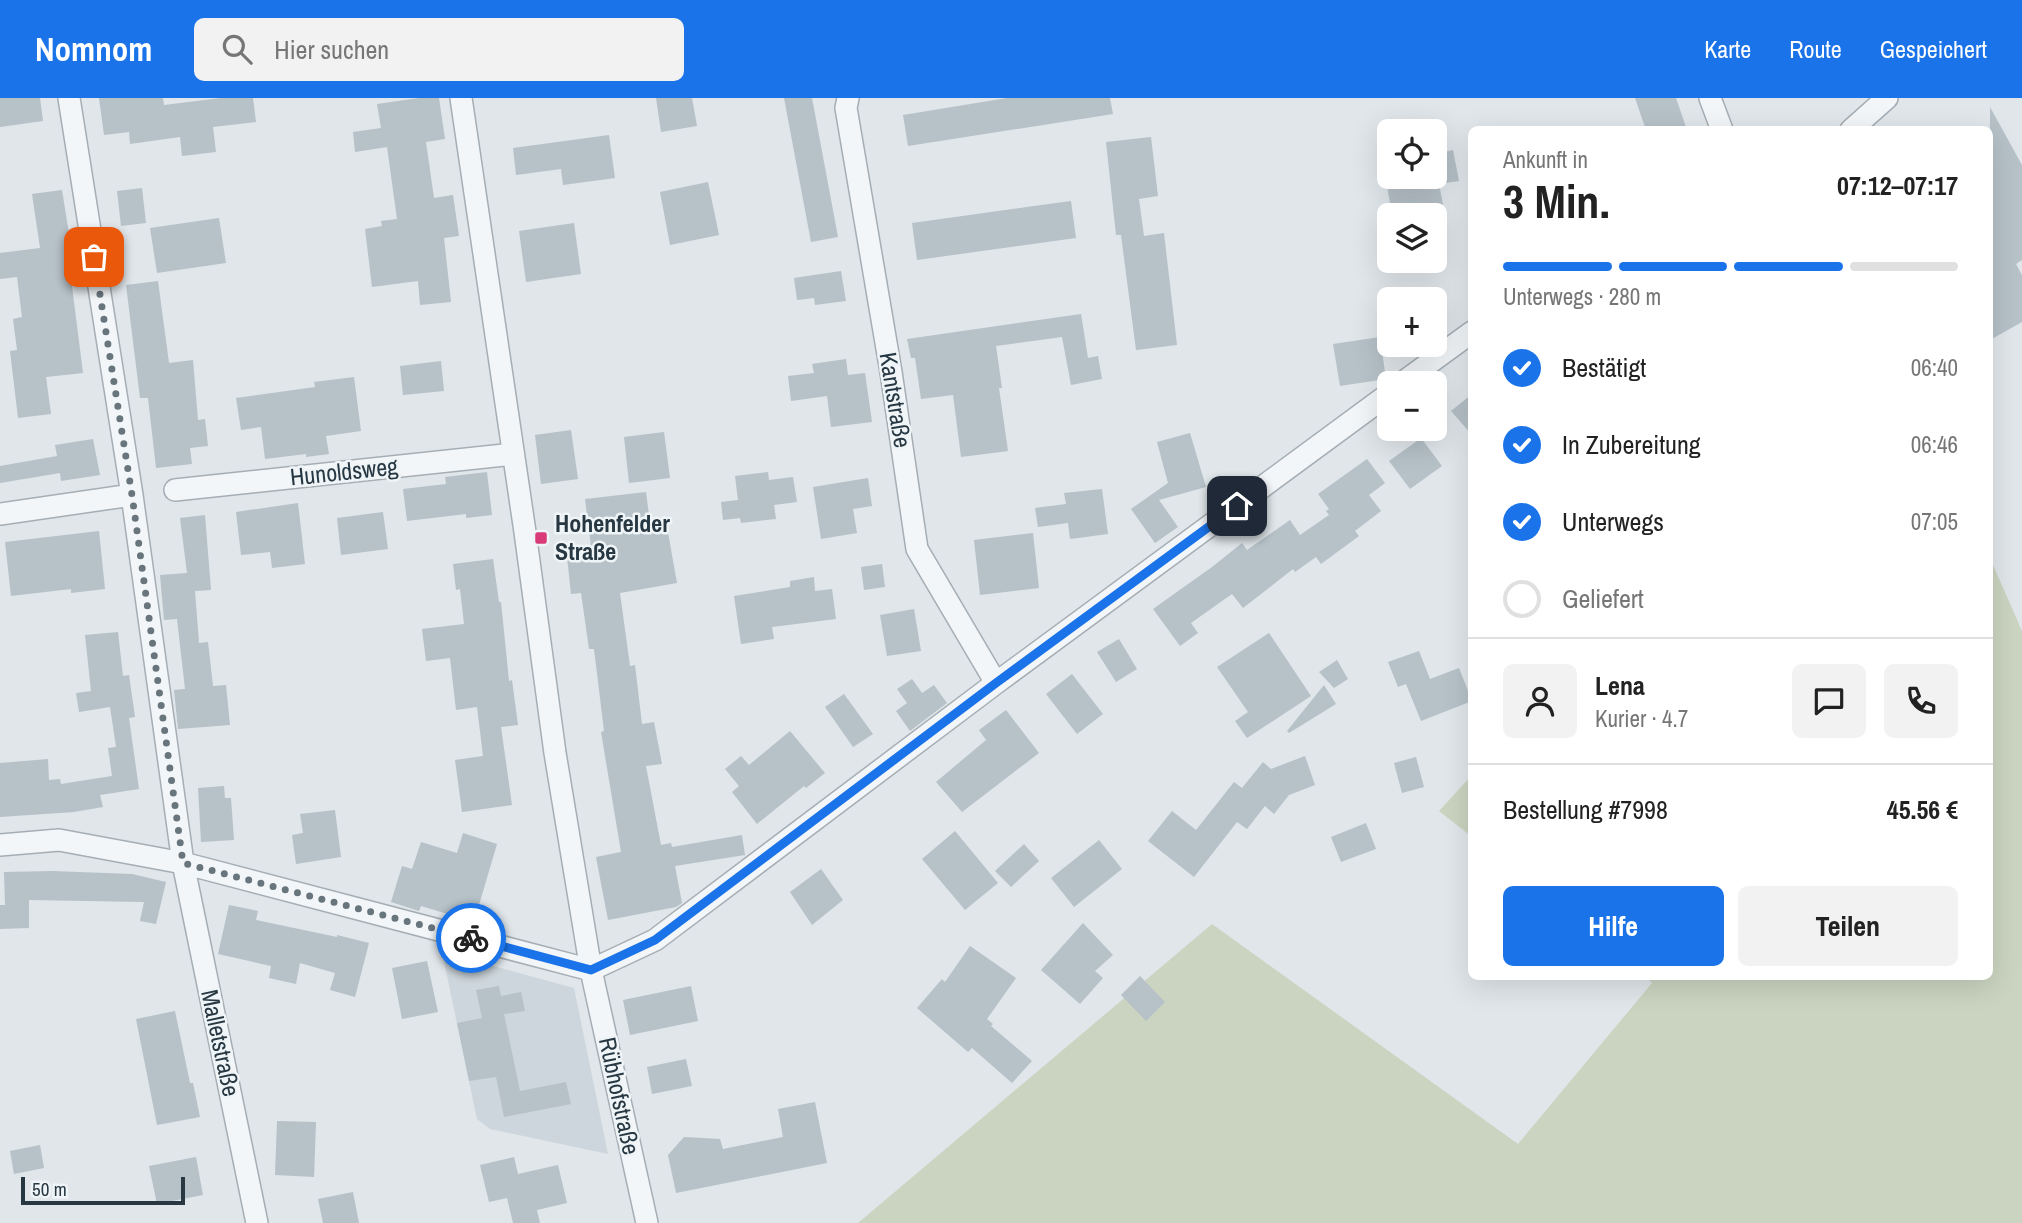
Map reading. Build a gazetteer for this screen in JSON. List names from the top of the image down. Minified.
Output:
{"streets":{"street":["Kantstraße","Hunoldsweg","Malletstraße","Rübhofstraße"]},"places":{"transit":["Hohenfelder Straße"]},"scale_bar":"50 m","page":{"header":"Nomnom","search":"Hier suchen","nav":["Karte","Route","Gespeichert"],"map_buttons":["+","−"],"heading":["3 Min.","Ankunft in","07:12–07:17"],"panel":["Lena","Kurier · 4.7","Bestellung #7998","45.56 €"],"bar":"Unterwegs · 280 m","list":[["Bestätigt","06:40"],["In Zubereitung","06:46"],["Unterwegs","07:05"],"Geliefert"],"buttons":["Hilfe","Teilen"],"scale":"50 m"}}
